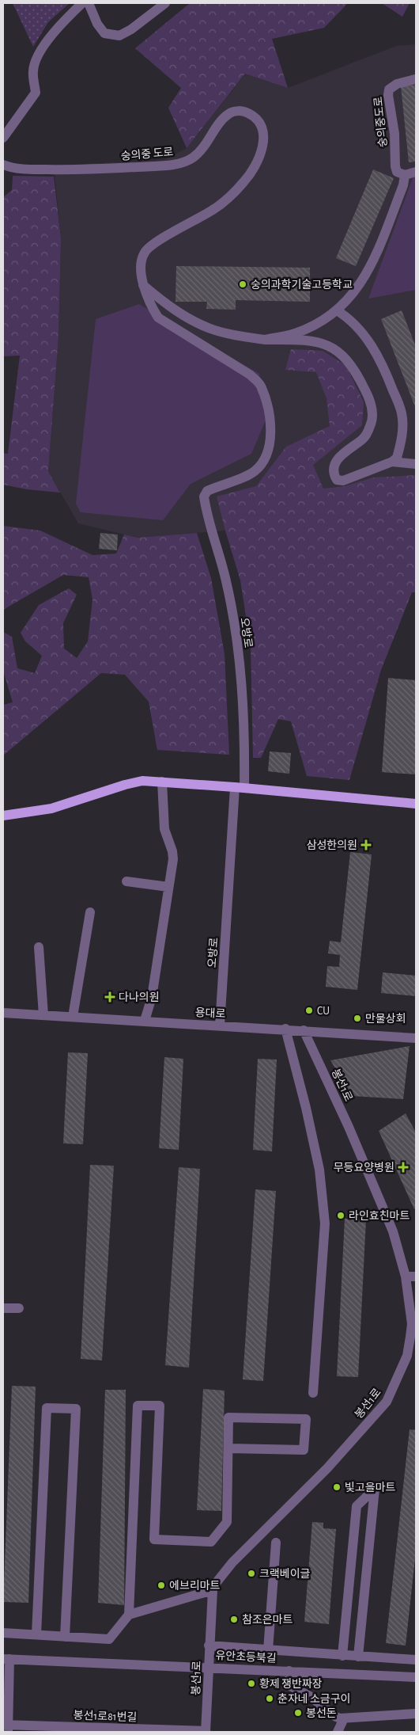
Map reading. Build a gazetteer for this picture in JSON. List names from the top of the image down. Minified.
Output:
{"streets":{"street":["숭의중도로","숭의중 도로","오방로","용대로","봉선1로","유안초등북길","봉선1로81번길"]},"crossings":[["숭의중 도로","오방로"],["오방로","용대로"],["용대로","봉선1로"],["봉선1로","유안초등북길"],["봉선1로","봉선1로81번길"]],"places":{"other":["숭의과학기술고등학교","CU","만물상회","라인효친마트","빛고을마트","크랙베이글","에브리마트","참조은마트","황제 쟁반짜장","춘자네 소금구이","봉선돈"],"health":["삼성한의원","다나의원","무등요양병원"]}}
